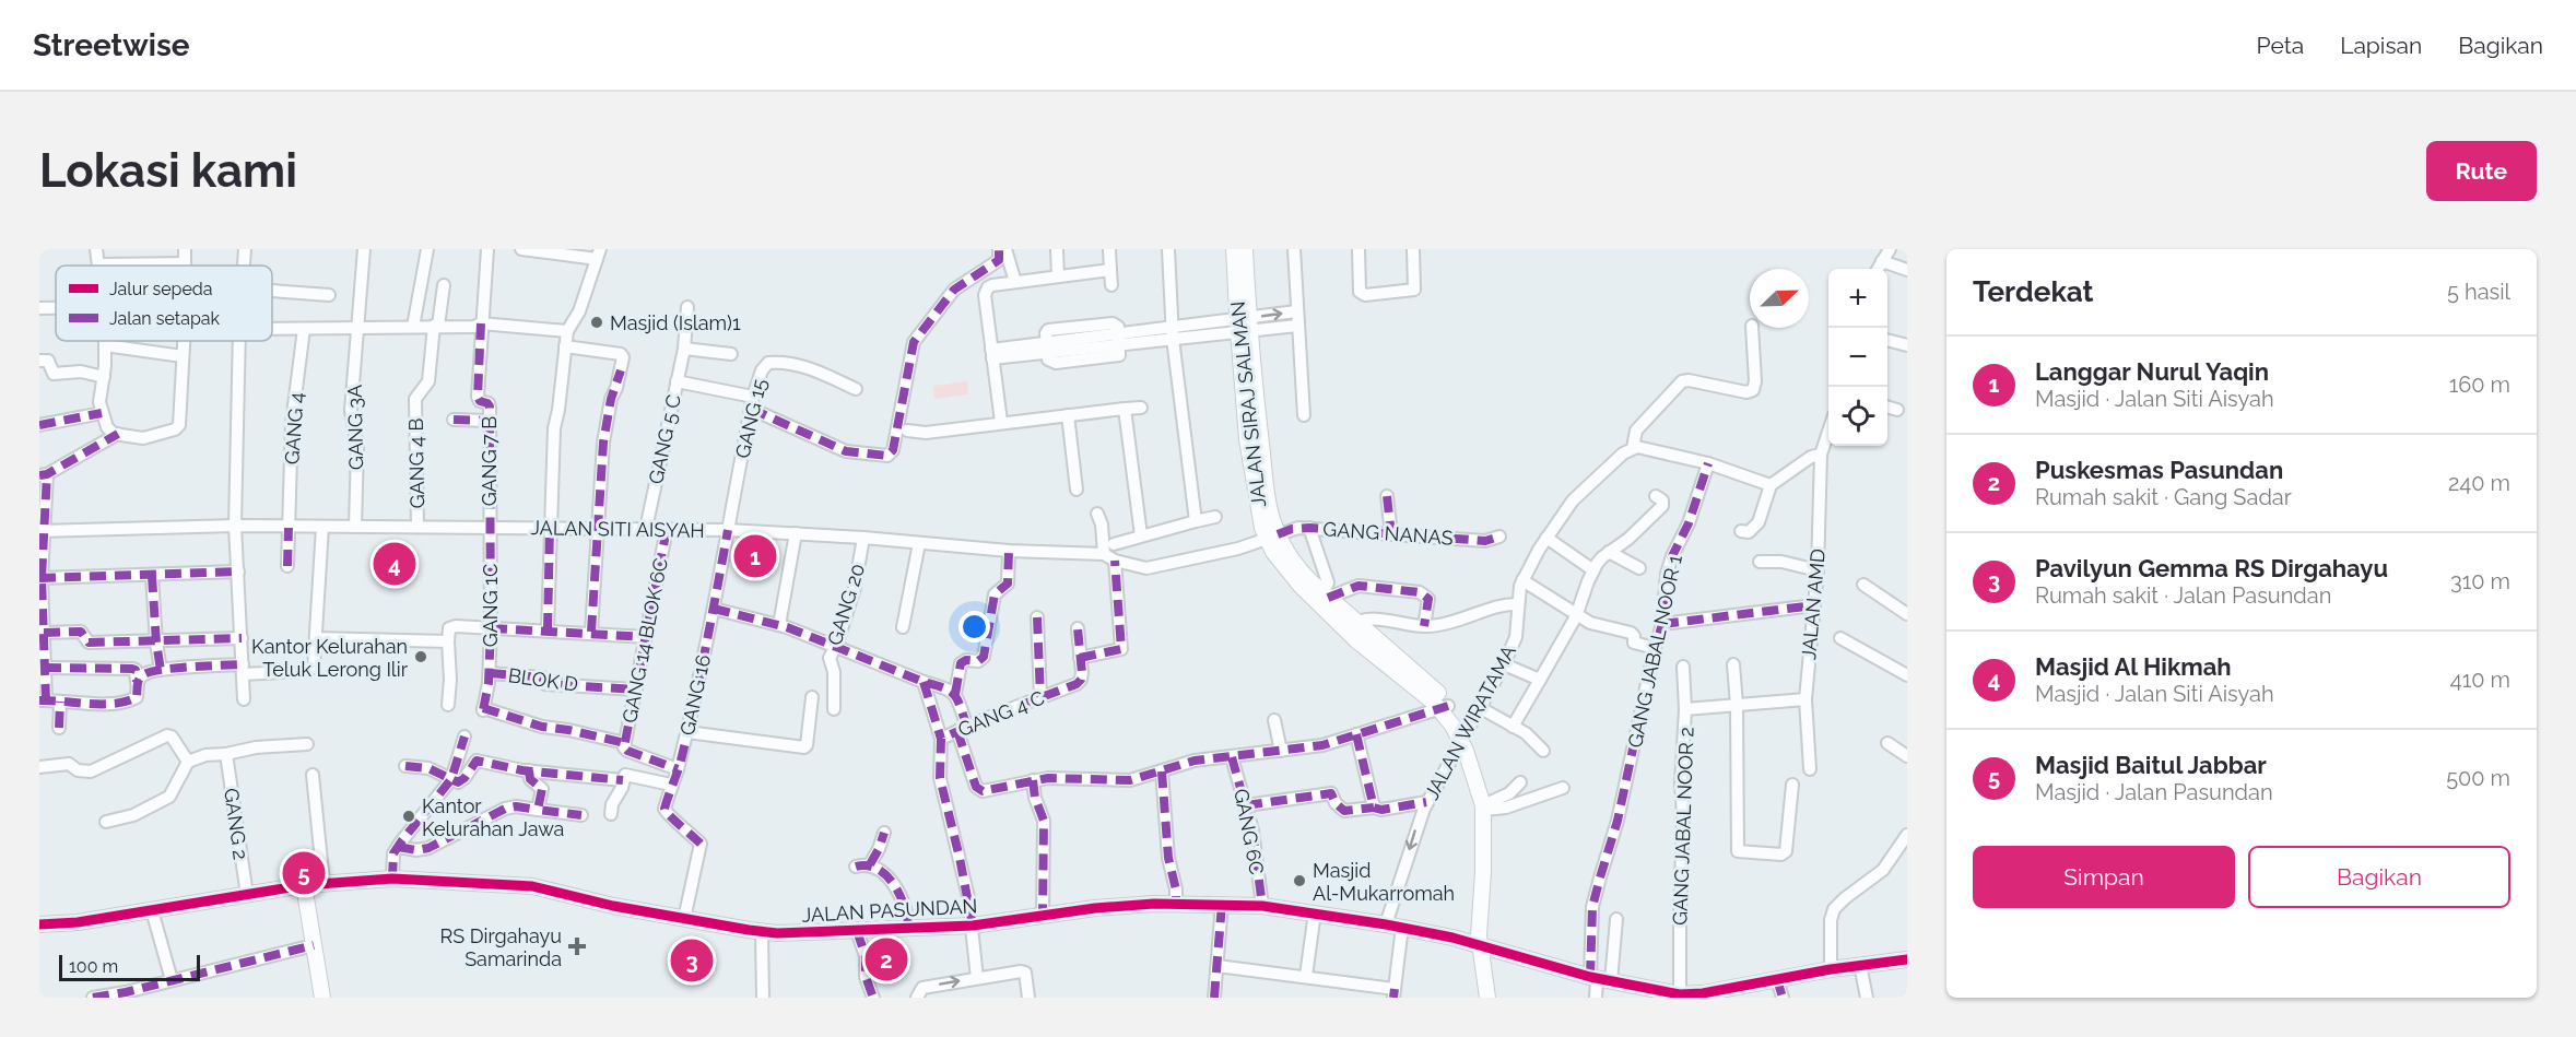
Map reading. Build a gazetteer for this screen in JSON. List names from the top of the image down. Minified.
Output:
{"streets":{"street":["JALAN SIRAJ SALMAN","GANG 15","GANG 3A","GANG 4","GANG 5 C","GANG 7 B","GANG 4 B","JALAN SITI AISYAH","GANG NANAS","GANG 20","JALAN AMD","GANG 1C","GANG 14 BLOK 6C","GANG JABAL NOOR 1","BLOK D","GANG 16","GANG 4 C","JALAN WIRATAMA","GANG 2","GANG JABAL NOOR 2","GANG 6C","JALAN PASUNDAN"]},"crossings":[["JALAN SIRAJ SALMAN","JALAN SITI AISYAH"],["JALAN SIRAJ SALMAN","GANG NANAS"],["JALAN SIRAJ SALMAN","JALAN WIRATAMA"],["JALAN SIRAJ SALMAN","JALAN PASUNDAN"],["GANG 15","JALAN SITI AISYAH"],["GANG 15","GANG 16"],["GANG 3A","JALAN SITI AISYAH"],["GANG 4","JALAN SITI AISYAH"],["GANG 5 C","JALAN SITI AISYAH"],["GANG 7 B","JALAN SITI AISYAH"],["GANG 7 B","GANG 1C"],["GANG 4 B","JALAN SITI AISYAH"],["JALAN SITI AISYAH","GANG NANAS"],["JALAN SITI AISYAH","GANG 20"],["JALAN SITI AISYAH","GANG 1C"],["JALAN SITI AISYAH","GANG 14 BLOK 6C"],["JALAN SITI AISYAH","GANG 16"],["JALAN AMD","GANG JABAL NOOR 2"],["GANG 1C","GANG 14 BLOK 6C"],["GANG 1C","BLOK D"],["GANG 14 BLOK 6C","BLOK D"],["GANG JABAL NOOR 1","JALAN PASUNDAN"],["GANG 16","JALAN PASUNDAN"],["GANG 4 C","JALAN PASUNDAN"],["JALAN WIRATAMA","JALAN PASUNDAN"],["GANG 2","JALAN PASUNDAN"],["GANG JABAL NOOR 2","JALAN PASUNDAN"],["GANG 6C","JALAN PASUNDAN"]],"places":{"other":["Masjid (Islam)1","Kantor Kelurahan Teluk Lerong Ilir","Kantor Kelurahan Jawa","Masjid Al-Mukarromah"],"health":["RS Dirgahayu Samarinda"]},"legend":["Jalur sepeda","Jalan setapak"],"scale_bar":"100 m","north":"top right","page":{"header":"Streetwise","nav":["Peta","Lapisan","Bagikan"],"buttons":["Rute",["Simpan","Bagikan"]],"title":"Lokasi kami","heading":["Terdekat","5 hasil"],"map_buttons":["+","−"],"list":[{"mark":"1","name":"Langgar Nurul Yaqin","note":"Masjid · Jalan Siti Aisyah","value":"160 m"},{"mark":"2","name":"Puskesmas Pasundan","note":"Rumah sakit · Gang Sadar","value":"240 m"},{"mark":"3","name":"Pavilyun Gemma RS Dirgahayu","note":"Rumah sakit · Jalan Pasundan","value":"310 m"},{"mark":"4","name":"Masjid Al Hikmah","note":"Masjid · Jalan Siti Aisyah","value":"410 m"},{"mark":"5","name":"Masjid Baitul Jabbar","note":"Masjid · Jalan Pasundan","value":"500 m"}],"pins":["1","4","5","2","3"],"scale":"100 m"}}
